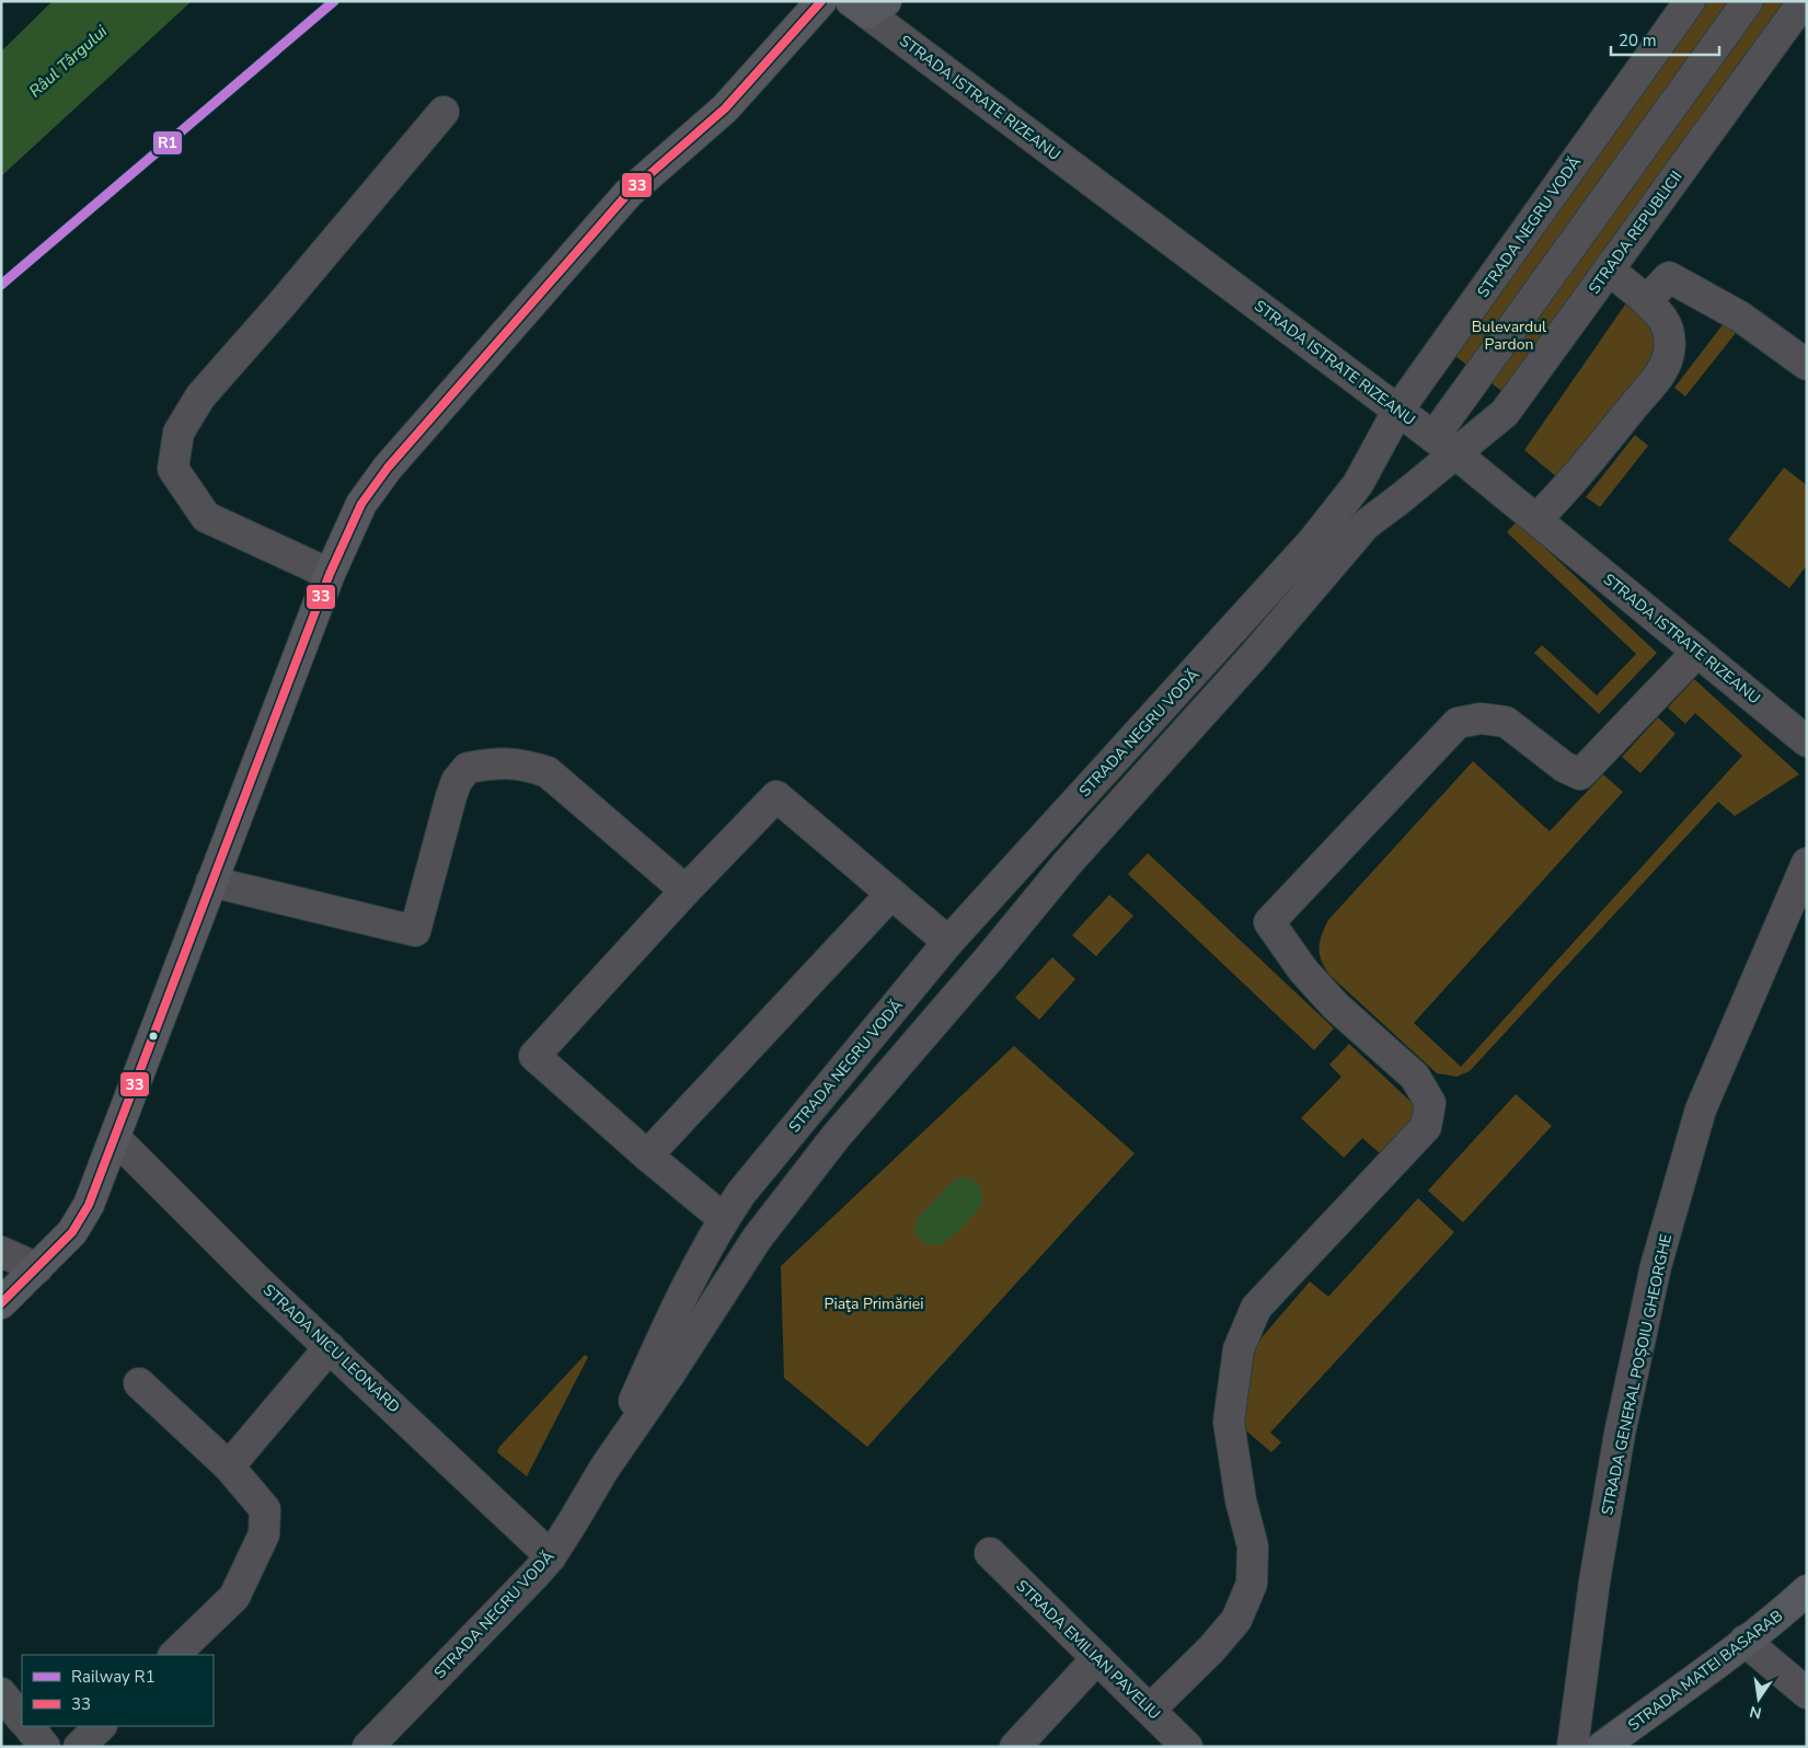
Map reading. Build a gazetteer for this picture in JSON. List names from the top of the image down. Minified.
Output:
{"streets":{"main road":["STRADA MATEI BASARAB"],"street":["STRADA ISTRATE RIZEANU","STRADA NEGRU VODĂ","STRADA REPUBLICII","STRADA NICU LEONARD","STRADA GENERAL POȘOIU GHEORGHE","STRADA EMILIAN PAVELIU"]},"crossings":[["STRADA ISTRATE RIZEANU","STRADA NEGRU VODĂ"],["STRADA ISTRATE RIZEANU","STRADA REPUBLICII"],["STRADA NEGRU VODĂ","STRADA REPUBLICII"],["STRADA NEGRU VODĂ","STRADA NICU LEONARD"]],"water":["Râul Târgului"],"parks":["Bulevardul Pardon","Piaţa Primăriei"],"lines":["rail line R1","transit line 33"],"legend":["Railway R1","33"],"scale_bar":"20 m","north":"bottom"}
